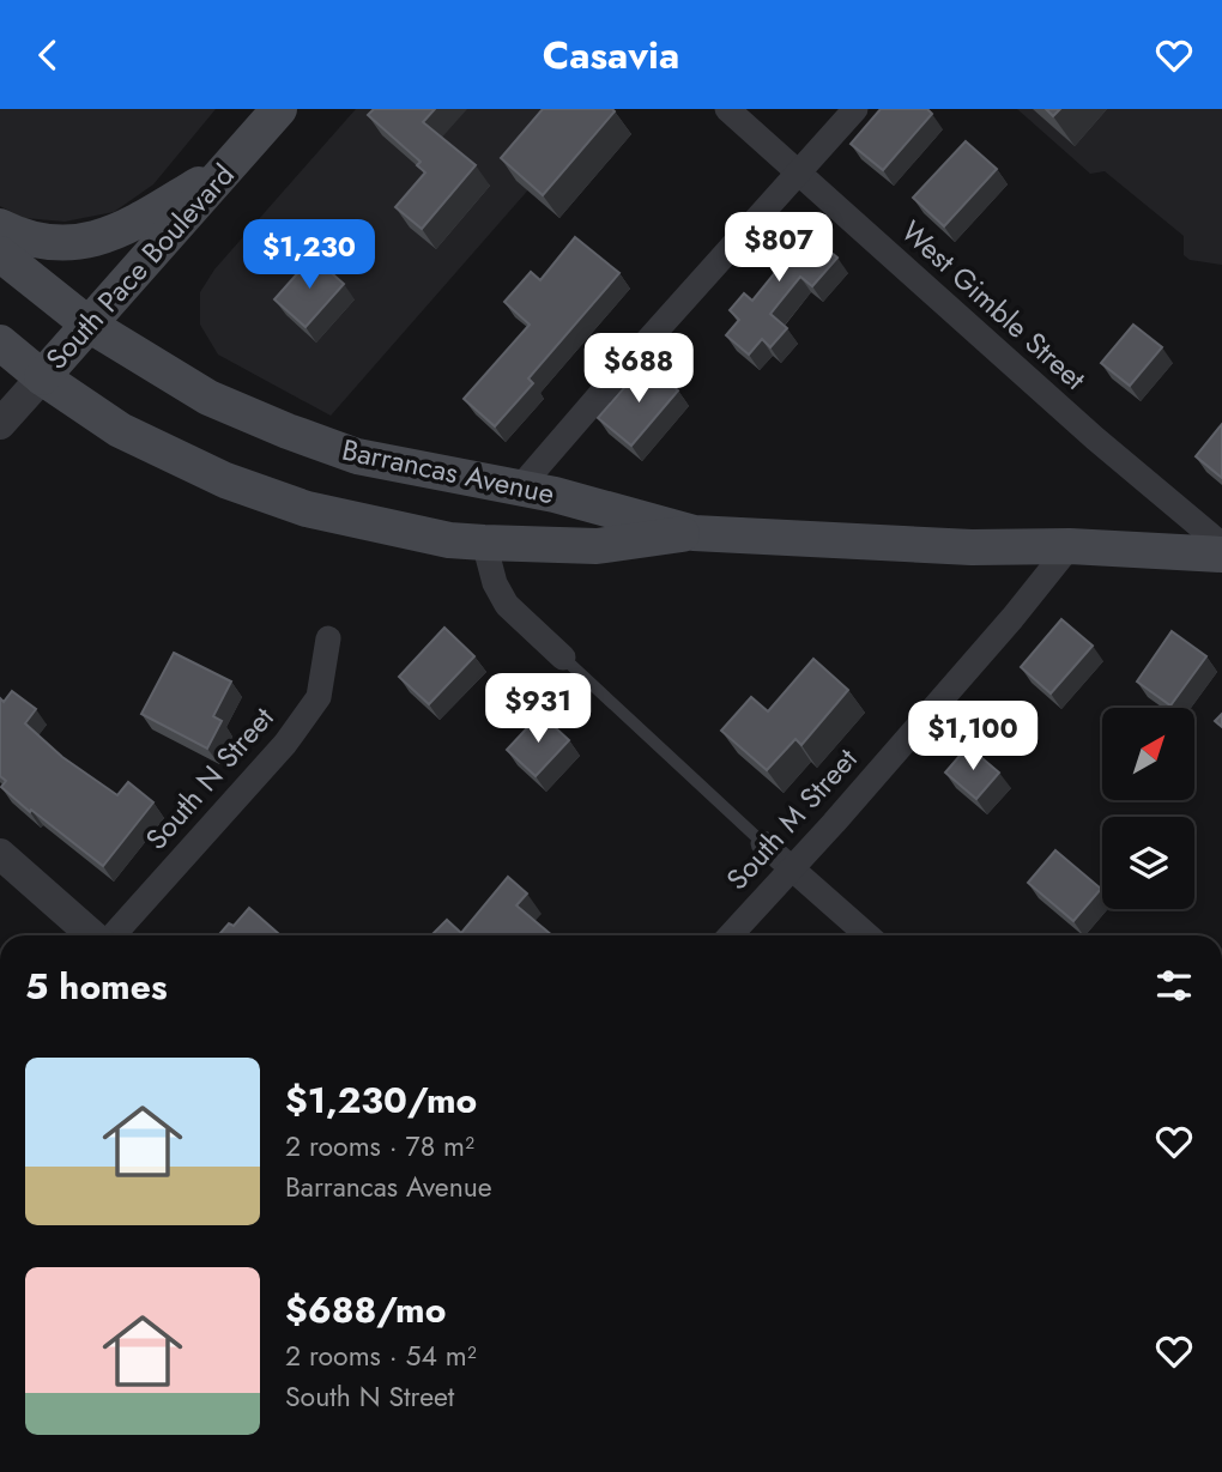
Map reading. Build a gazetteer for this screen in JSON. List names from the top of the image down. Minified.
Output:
{"streets":{"main road":["South Pace Boulevard","Barrancas Avenue"],"street":["West Gimble Street","South N Street","South M Street"]},"crossings":[["South Pace Boulevard","Barrancas Avenue"],["Barrancas Avenue","South M Street"]],"north":"top right","page":{"header":"Casavia","price":["$807","$1,230","$688","$931","$1,100"],"heading":"5 homes","list":[{"name":"$1,230/mo","note":"2 rooms · 78 m² · Barrancas Avenue"},{"name":"$688/mo","note":"2 rooms · 54 m² · South N Street"}]}}
